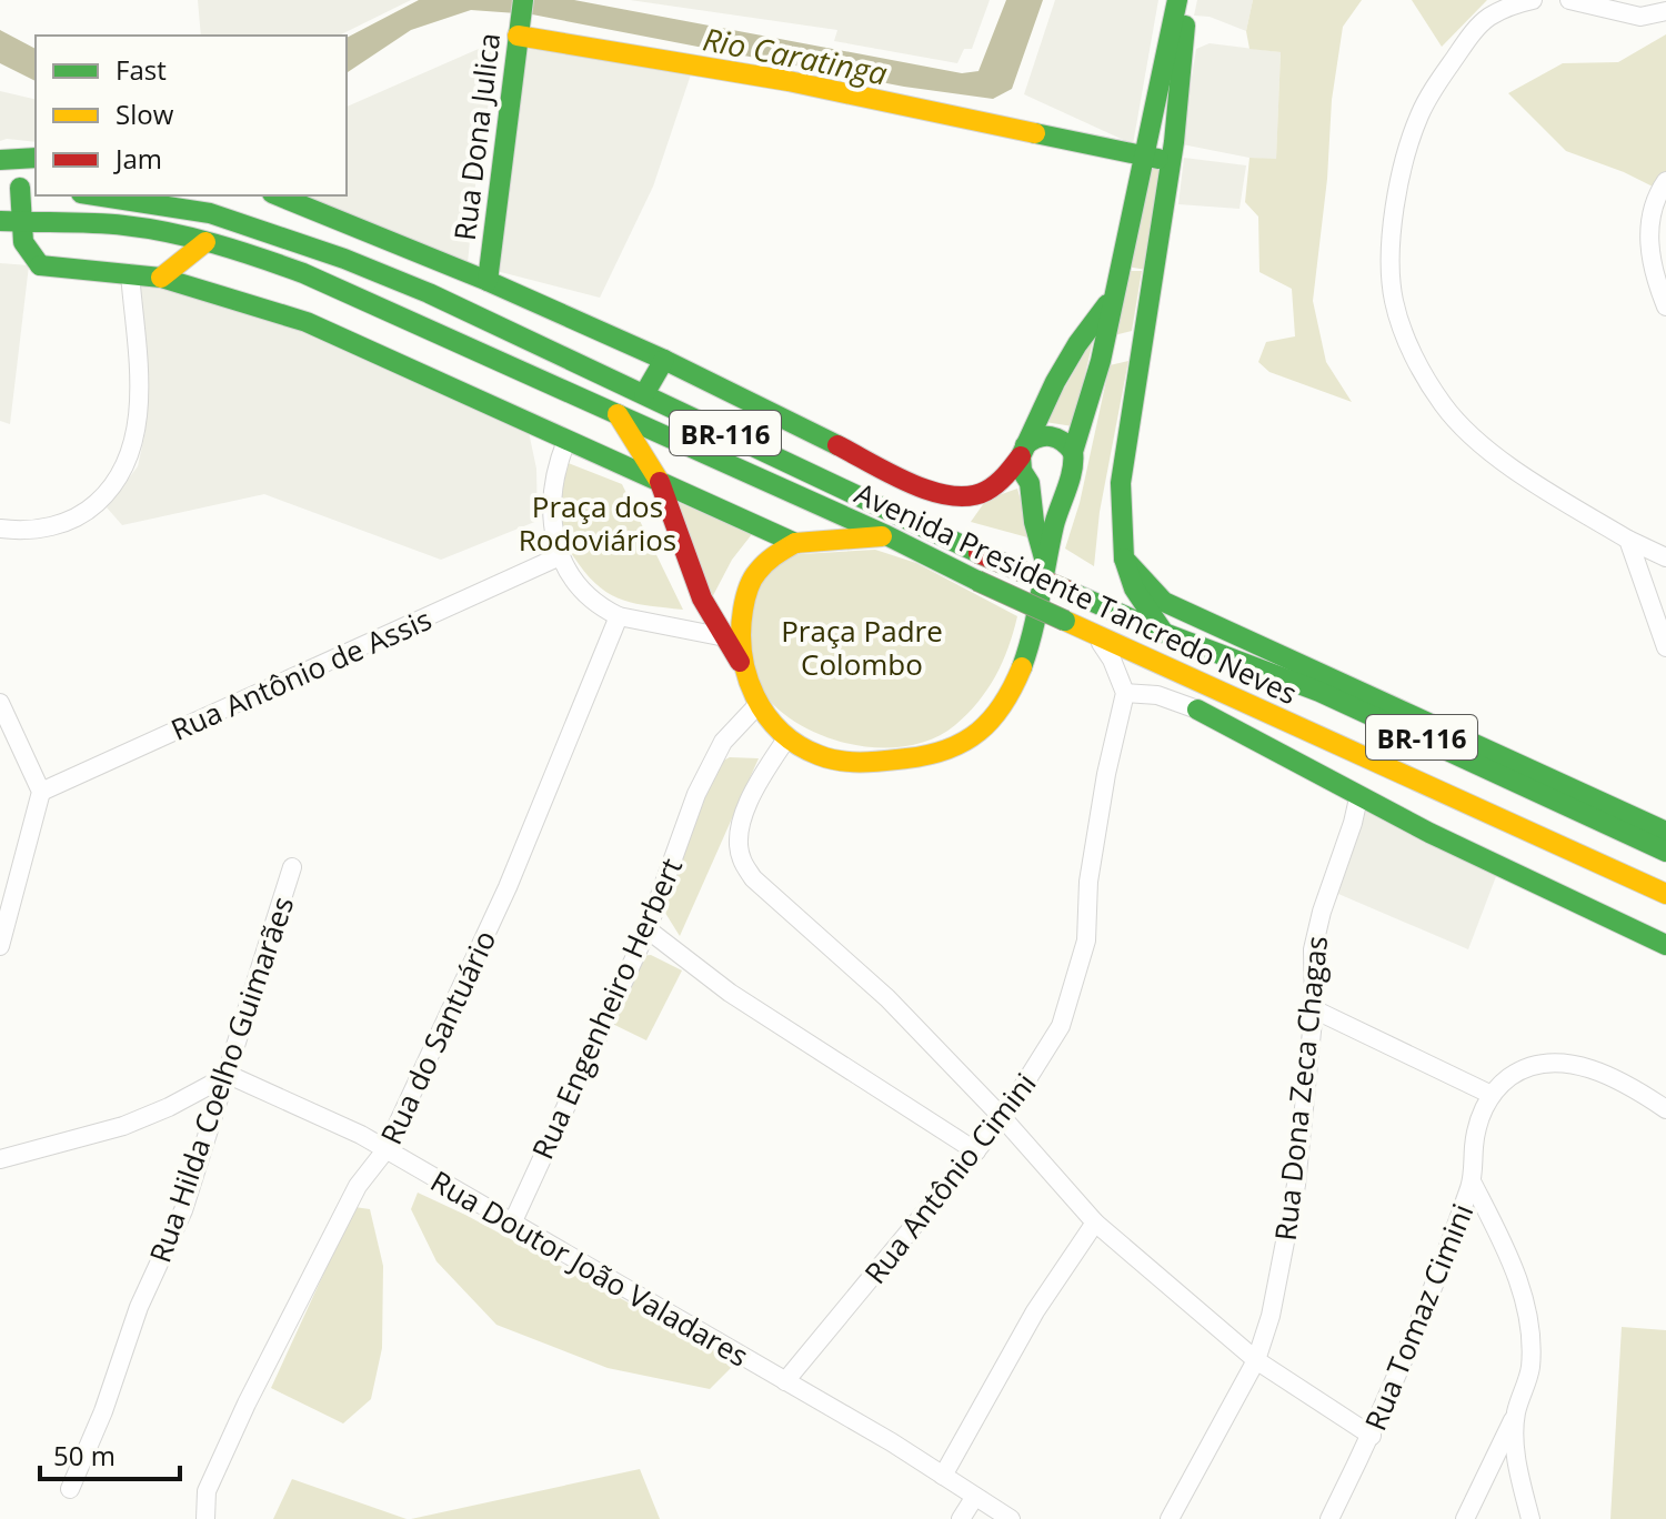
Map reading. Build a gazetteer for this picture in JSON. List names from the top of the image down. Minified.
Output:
{"streets":{"main road":["Rua Dona Julica","BR-116","Avenida Presidente Tancredo Neves"],"street":["Rua Antônio de Assis","Rua Engenheiro Herbert","Rua do Santuário","Rua Hilda Coelho Guimarães","Rua Dona Zeca Chagas","Rua Antônio Cimini","Rua Doutor João Valadares","Rua Tomaz Cimini"]},"crossings":[["Rua Dona Julica","Avenida Presidente Tancredo Neves"],["BR-116","Avenida Presidente Tancredo Neves"],["Avenida Presidente Tancredo Neves","Rua Dona Zeca Chagas"],["Rua Engenheiro Herbert","Rua Doutor João Valadares"],["Rua do Santuário","Rua Doutor João Valadares"],["Rua Hilda Coelho Guimarães","Rua Doutor João Valadares"],["Rua Antônio Cimini","Rua Doutor João Valadares"]],"water":["Rio Caratinga"],"parks":["Praça dos Rodoviários","Praça Padre Colombo"],"legend":["Fast","Slow","Jam"],"scale_bar":"50 m"}
